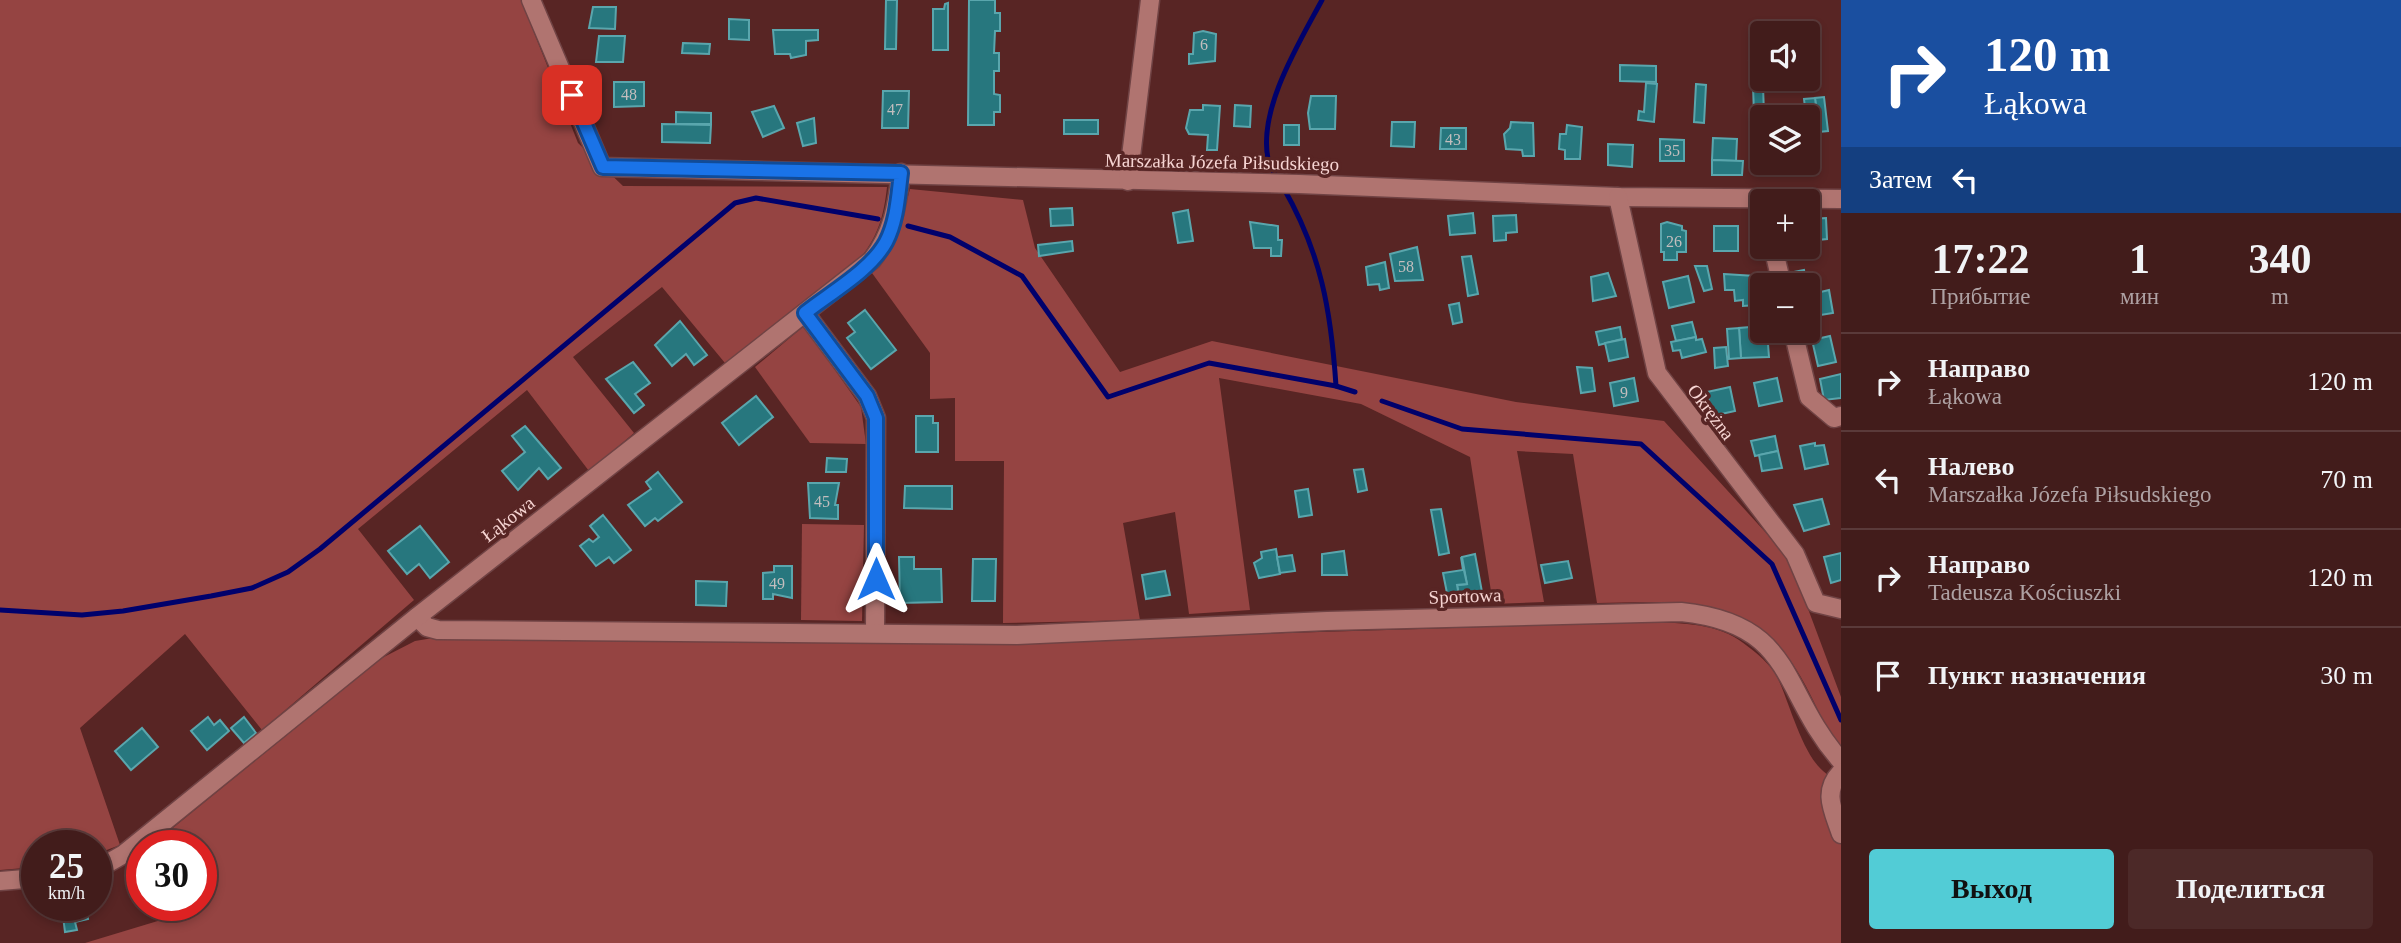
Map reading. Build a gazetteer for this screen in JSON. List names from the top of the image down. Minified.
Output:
{"streets":{"street":["Marszałka Józefa Piłsudskiego","Okrężna","Łąkowa","Sportowa"]},"crossings":[["Marszałka Józefa Piłsudskiego","Okrężna"],["Marszałka Józefa Piłsudskiego","Łąkowa"],["Łąkowa","Sportowa"]],"house_numbers":["6","48","47","43","35","26","58","9","45","49"],"page":{"turn":["120 m","Łąkowa"],"map_buttons":["+","−"],"then":"Затем","eta":["17:22","Прибытие","1","мин","340","m"],"list":[{"name":"Направо","note":"Łąkowa","value":"120 m"},{"name":"Налево","note":"Marszałka Józefa Piłsudskiego","value":"70 m"},{"name":"Направо","note":"Tadeusza Kościuszki","value":"120 m"},{"name":"Пункт назначения","value":"30 m"}],"speed":"25 km/h","limit":"30","buttons":["Выход","Поделиться"]}}
